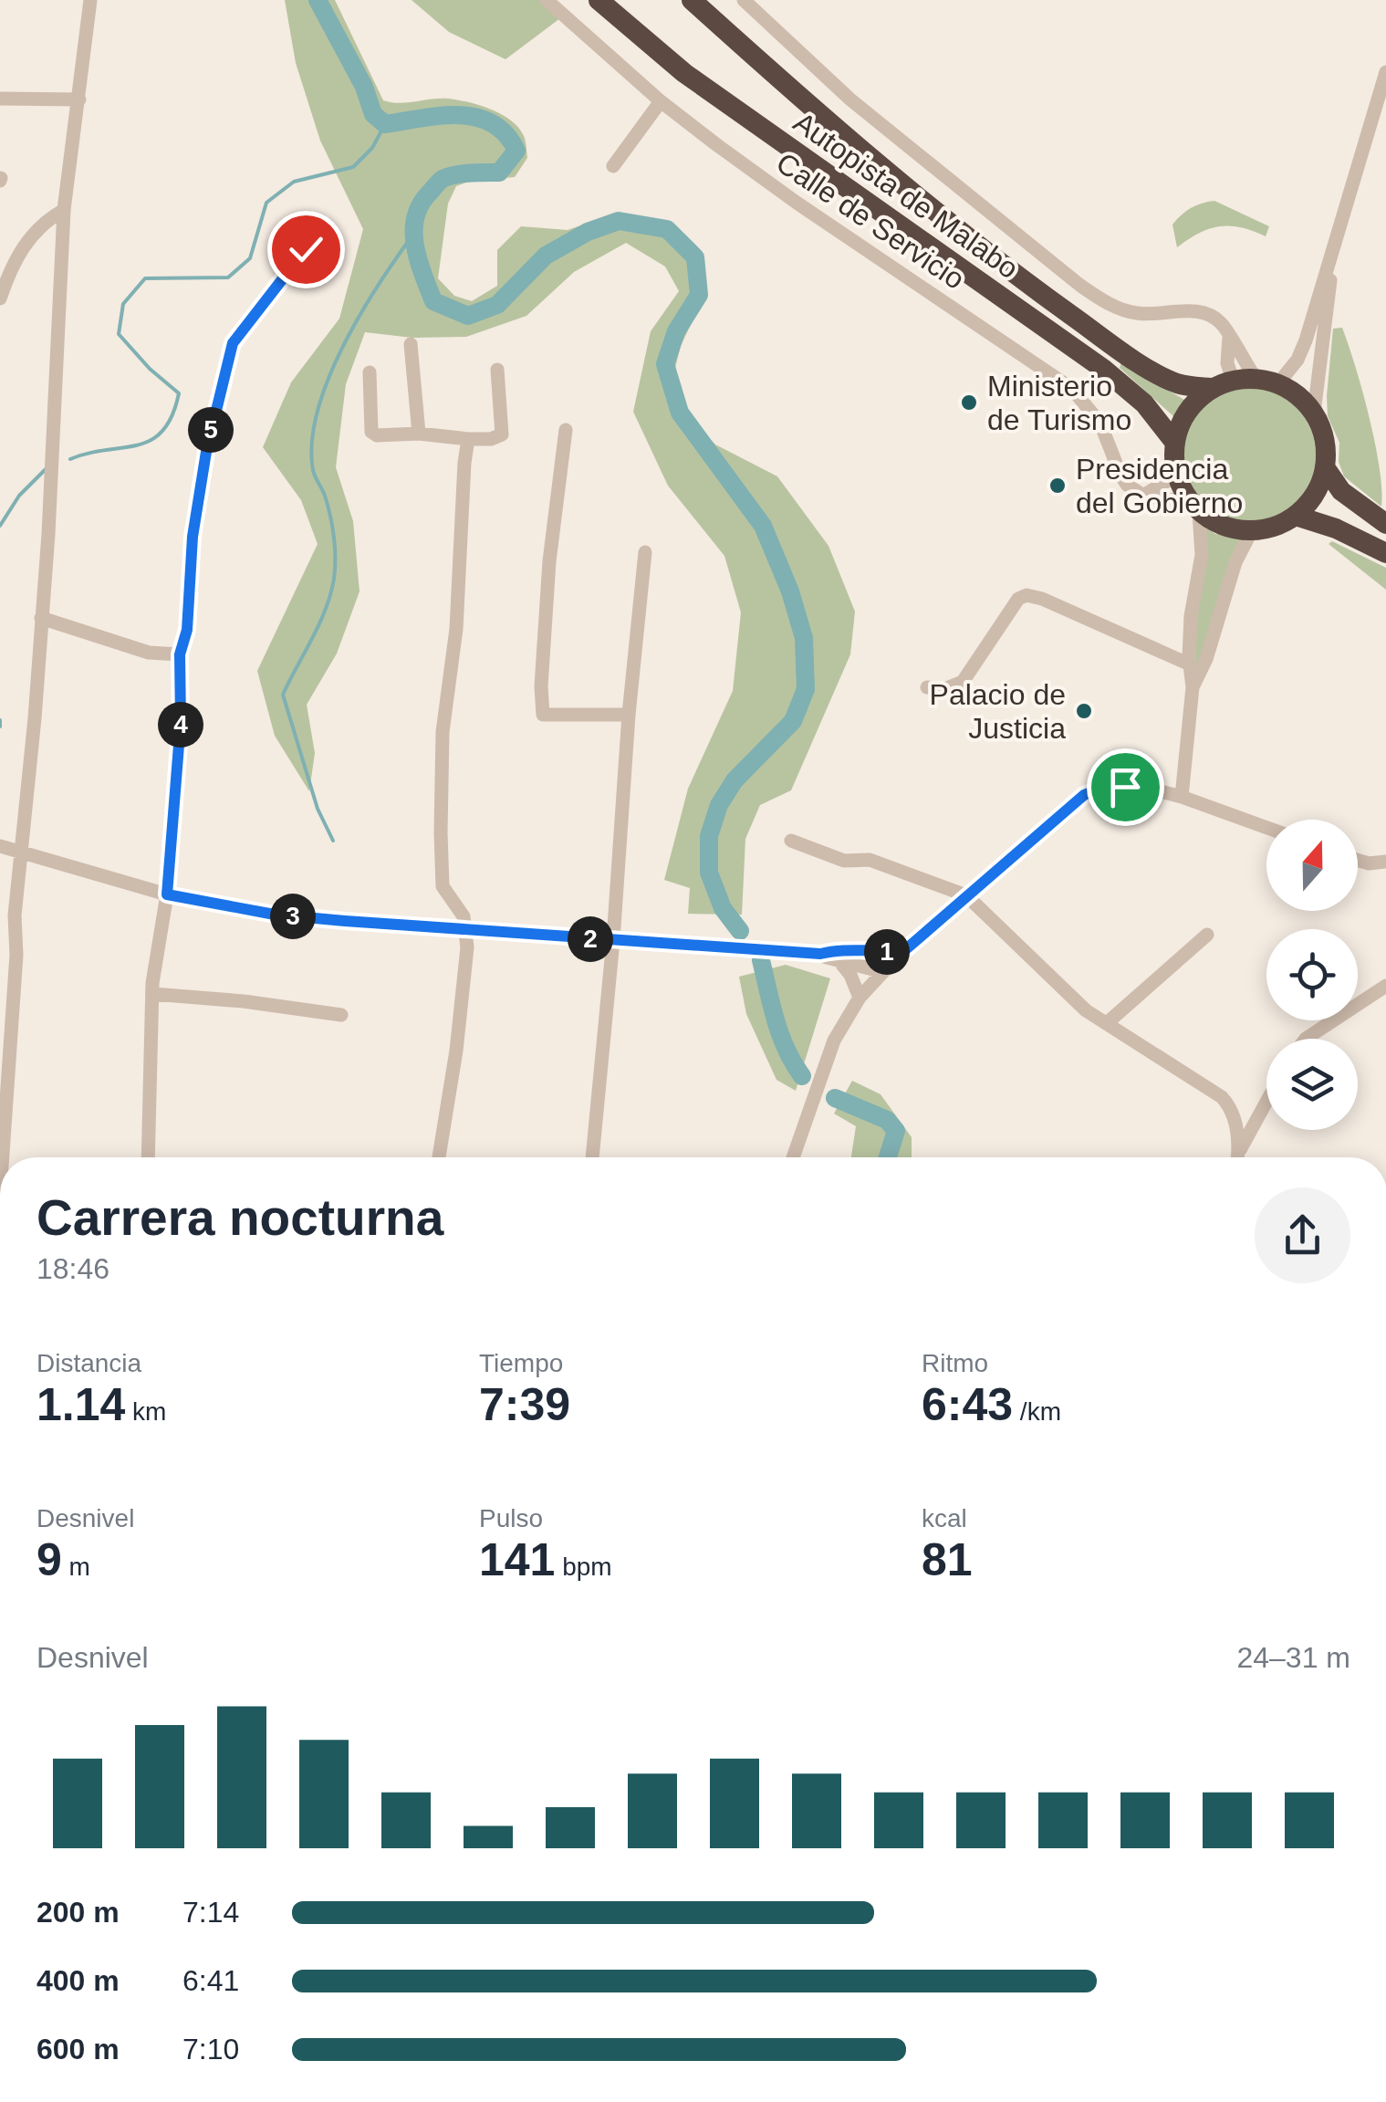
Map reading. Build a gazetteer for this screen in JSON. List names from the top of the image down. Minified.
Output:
{"streets":{"highway":["Autopista de Malabo"],"street":["Calle de Servicio"]},"places":["Ministerio de Turismo","Presidencia del Gobierno","Palacio de Justicia"],"north":"top","page":{"pins":["5","4","3","2","1"],"heading":["Carrera nocturna","18:46"],"stats":[["Distancia","1.14 km"],["Tiempo","7:39"],["Ritmo","6:43 /km"],["Desnivel","9 m"],["Pulso","141 bpm"],["kcal","81"]],"chart":["Desnivel","24–31 m"],"list":[{"name":"200 m","note":"7:14"},{"name":"400 m","note":"6:41"},{"name":"600 m","note":"7:10"}]}}
